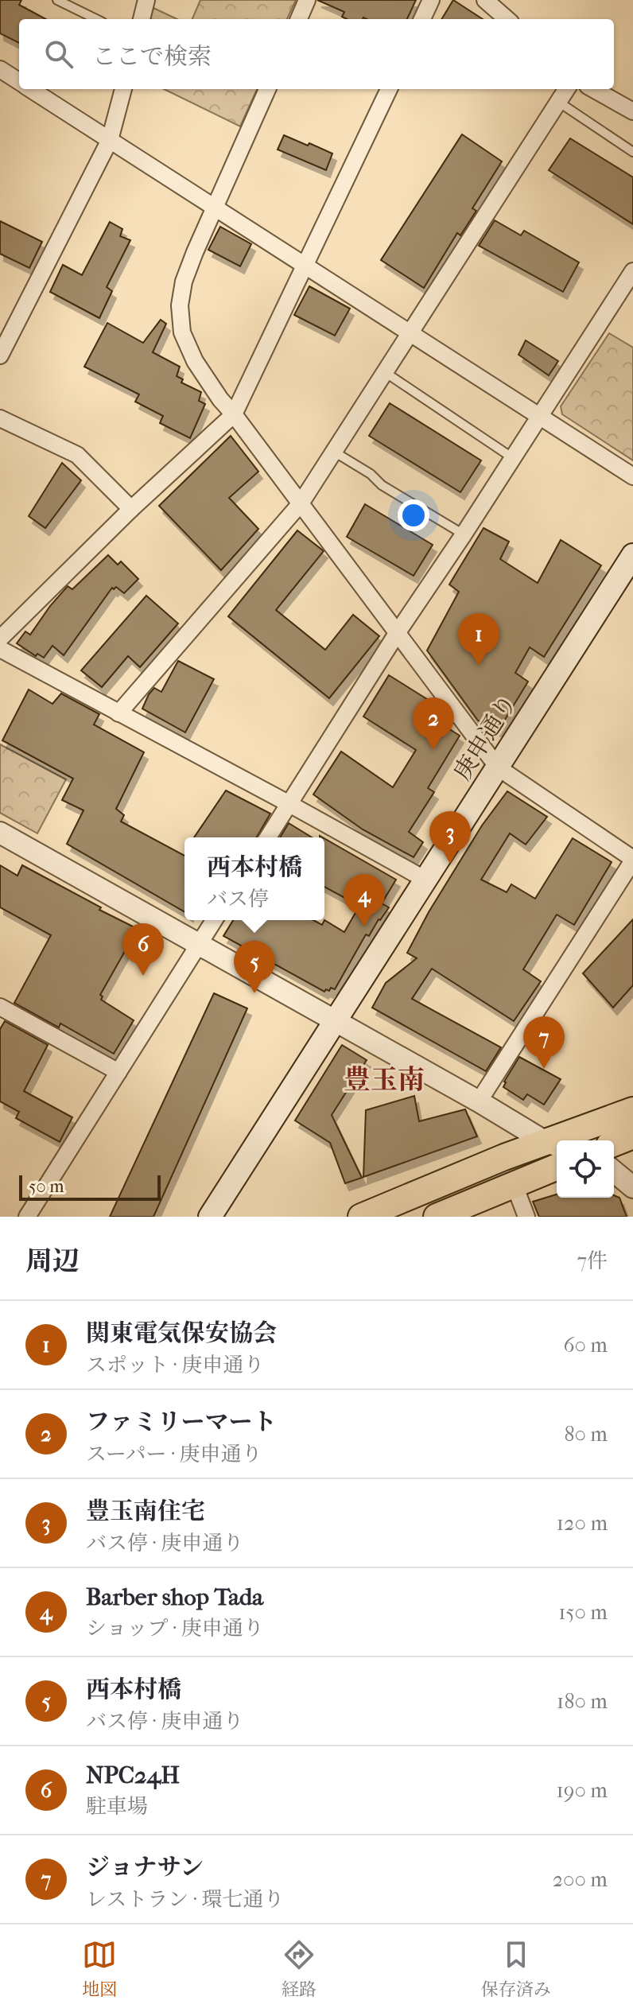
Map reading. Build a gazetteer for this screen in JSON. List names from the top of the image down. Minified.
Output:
{"streets":{"main road":["庚申通り"]},"districts":["豊玉南"],"scale_bar":"50 m","page":{"search":"ここで検索","pins":["1","2","3","4","6","5","7"],"popup":["西本村橋","バス停"],"scale":"50 m","heading":["周辺","7件"],"list":[{"mark":"1","name":"関東電気保安協会","note":"スポット · 庚申通り","value":"60 m"},{"mark":"2","name":"ファミリーマート","note":"スーパー · 庚申通り","value":"80 m"},{"mark":"3","name":"豊玉南住宅","note":"バス停 · 庚申通り","value":"120 m"},{"mark":"4","name":"Barber shop Tada","note":"ショップ · 庚申通り","value":"150 m"},{"mark":"5","name":"西本村橋","note":"バス停 · 庚申通り","value":"180 m"},{"mark":"6","name":"NPC24H","note":"駐車場","value":"190 m"},{"mark":"7","name":"ジョナサン","note":"レストラン · 環七通り","value":"200 m"}],"nav":["地図","経路","保存済み"]}}
